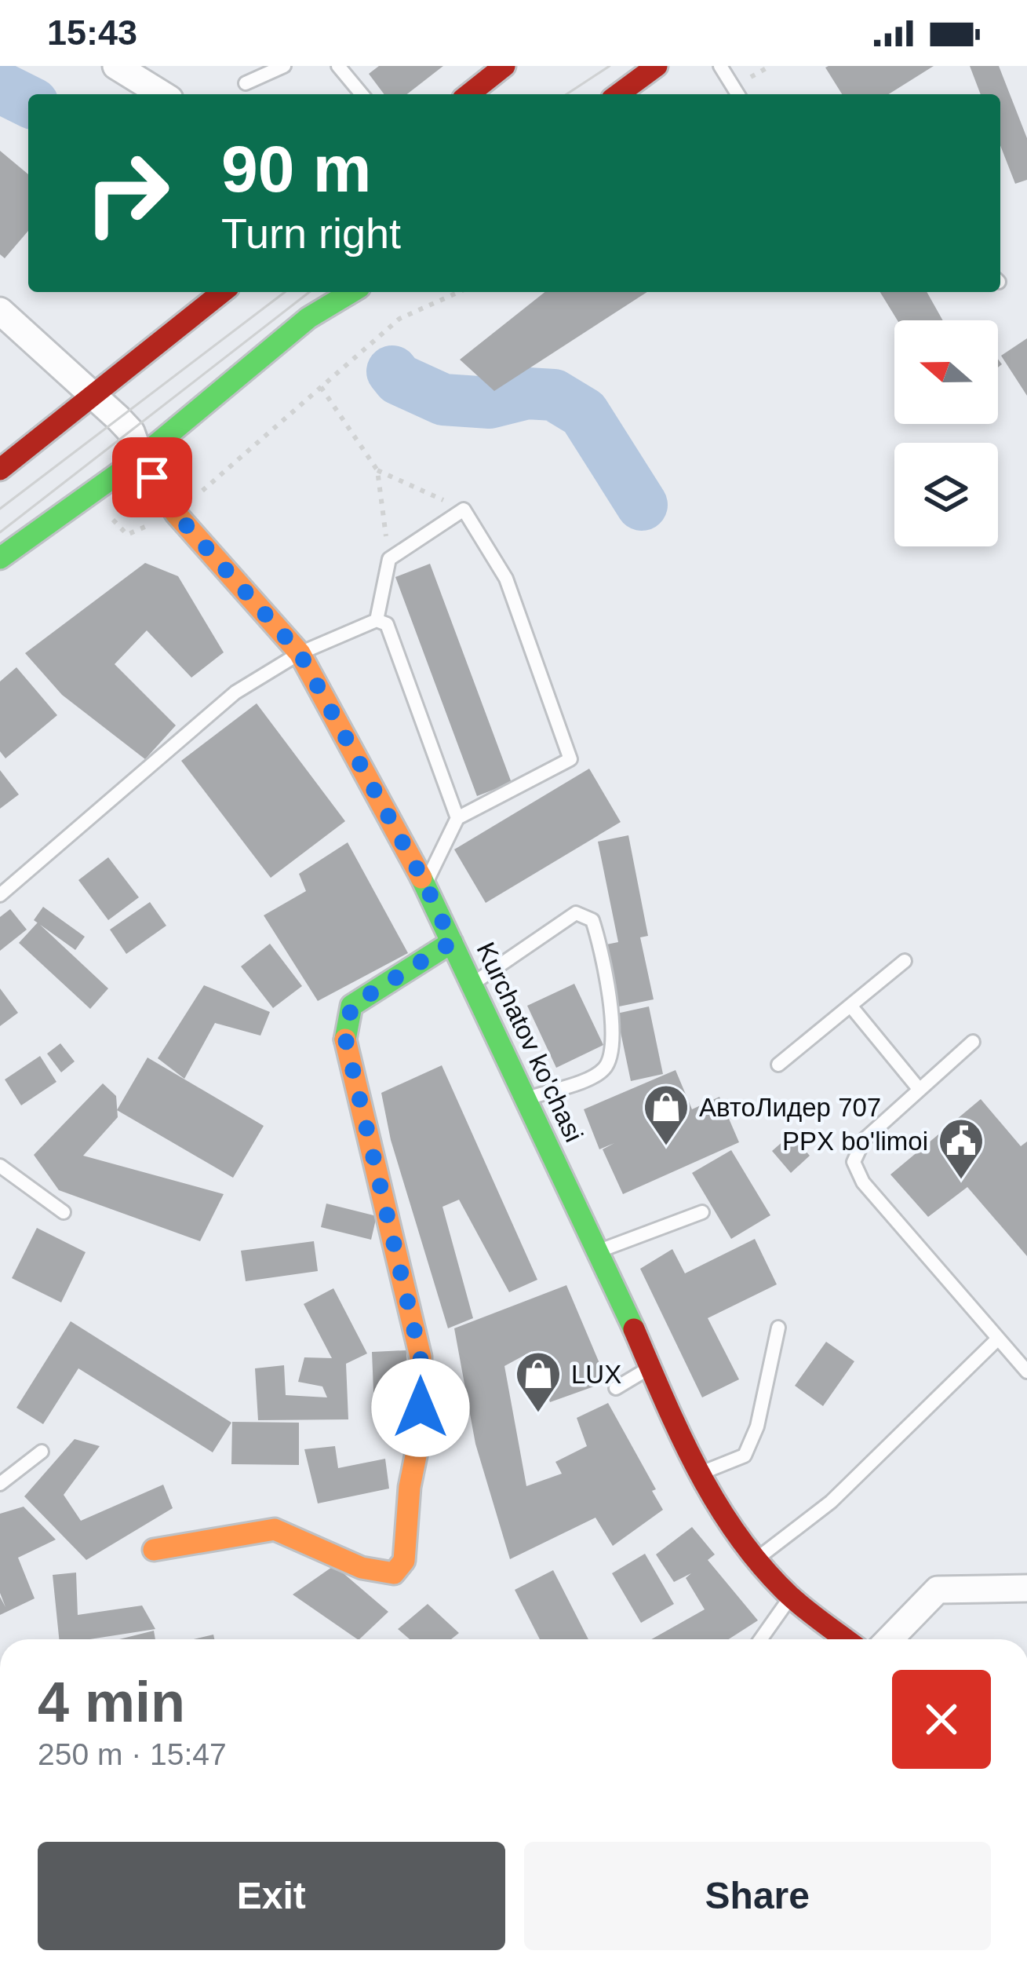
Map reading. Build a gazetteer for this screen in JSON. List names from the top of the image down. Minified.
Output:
{"streets":{"main road":["Kurchatov ko'chasi"]},"places":{"shop":["АвтоЛидер 707","LUX"],"public building":["PPX bo'limoi"]},"north":"left","page":{"status":"15:43","turn":["90 m","Turn right"],"heading":["4 min","250 m · 15:47"],"buttons":["Exit","Share"]}}
